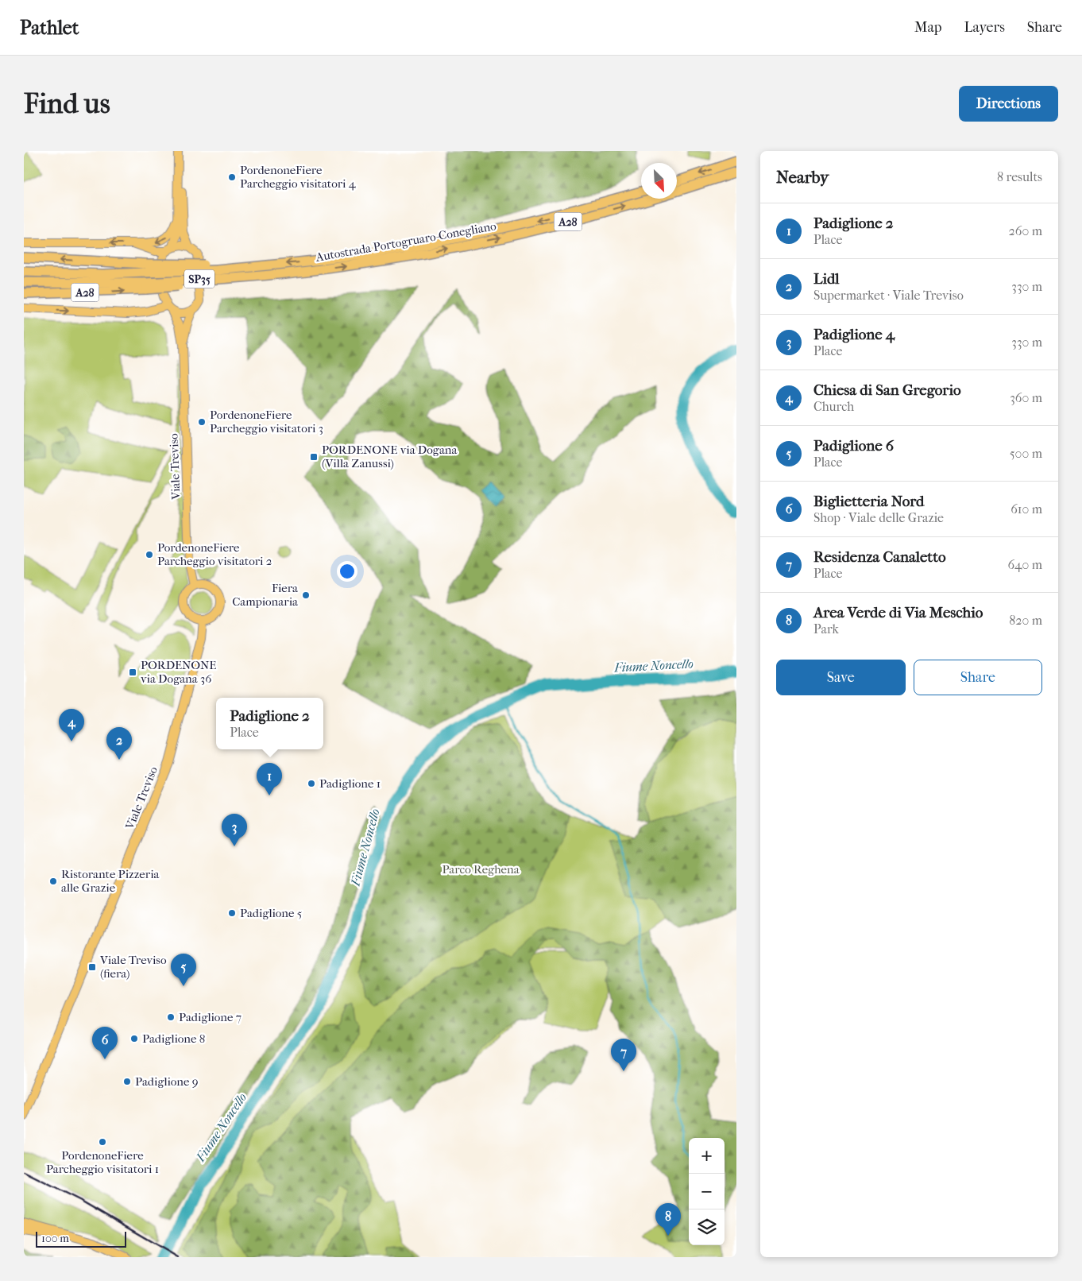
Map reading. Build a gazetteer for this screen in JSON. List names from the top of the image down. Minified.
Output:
{"streets":{"highway":["A28","Autostrada Portogruaro-Conegliano"],"main road":["SP35","Viale Treviso"]},"crossings":[["A28","Autostrada Portogruaro-Conegliano"]],"water":["Fiume Noncello"],"parks":["Parco Reghena"],"places":{"other":["PordenoneFiere Parcheggio visitatori 4","PordenoneFiere Parcheggio visitatori 3","PordenoneFiere Parcheggio visitatori 2","Fiera Campionaria","Padiglione 1","Ristorante Pizzeria alle Grazie","Padiglione 5","Padiglione 7","Padiglione 8","Padiglione 9","PordenoneFiere Parcheggio visitatori 1"],"transit":["PORDENONE via Dogana (Villa Zanussi)","PORDENONE via Dogana 36","Viale Treviso (fiera)"]},"scale_bar":"100 m","north":"bottom right","page":{"header":"Pathlet","nav":["Map","Layers","Share"],"buttons":["Directions",["Save","Share"]],"title":"Find us","heading":["Nearby","8 results"],"list":[{"mark":"1","name":"Padiglione 2","note":"Place","value":"260 m"},{"mark":"2","name":"Lidl","note":"Supermarket · Viale Treviso","value":"330 m"},{"mark":"3","name":"Padiglione 4","note":"Place","value":"330 m"},{"mark":"4","name":"Chiesa di San Gregorio","note":"Church","value":"360 m"},{"mark":"5","name":"Padiglione 6","note":"Place","value":"500 m"},{"mark":"6","name":"Biglietteria Nord","note":"Shop · Viale delle Grazie","value":"610 m"},{"mark":"7","name":"Residenza Canaletto","note":"Place","value":"640 m"},{"mark":"8","name":"Area Verde di Via Meschio","note":"Park","value":"820 m"}],"popup":["Padiglione 2","Place"],"pins":["4","2","1","3","5","6","7","8"],"map_buttons":["+","−"],"scale":"100 m"}}
